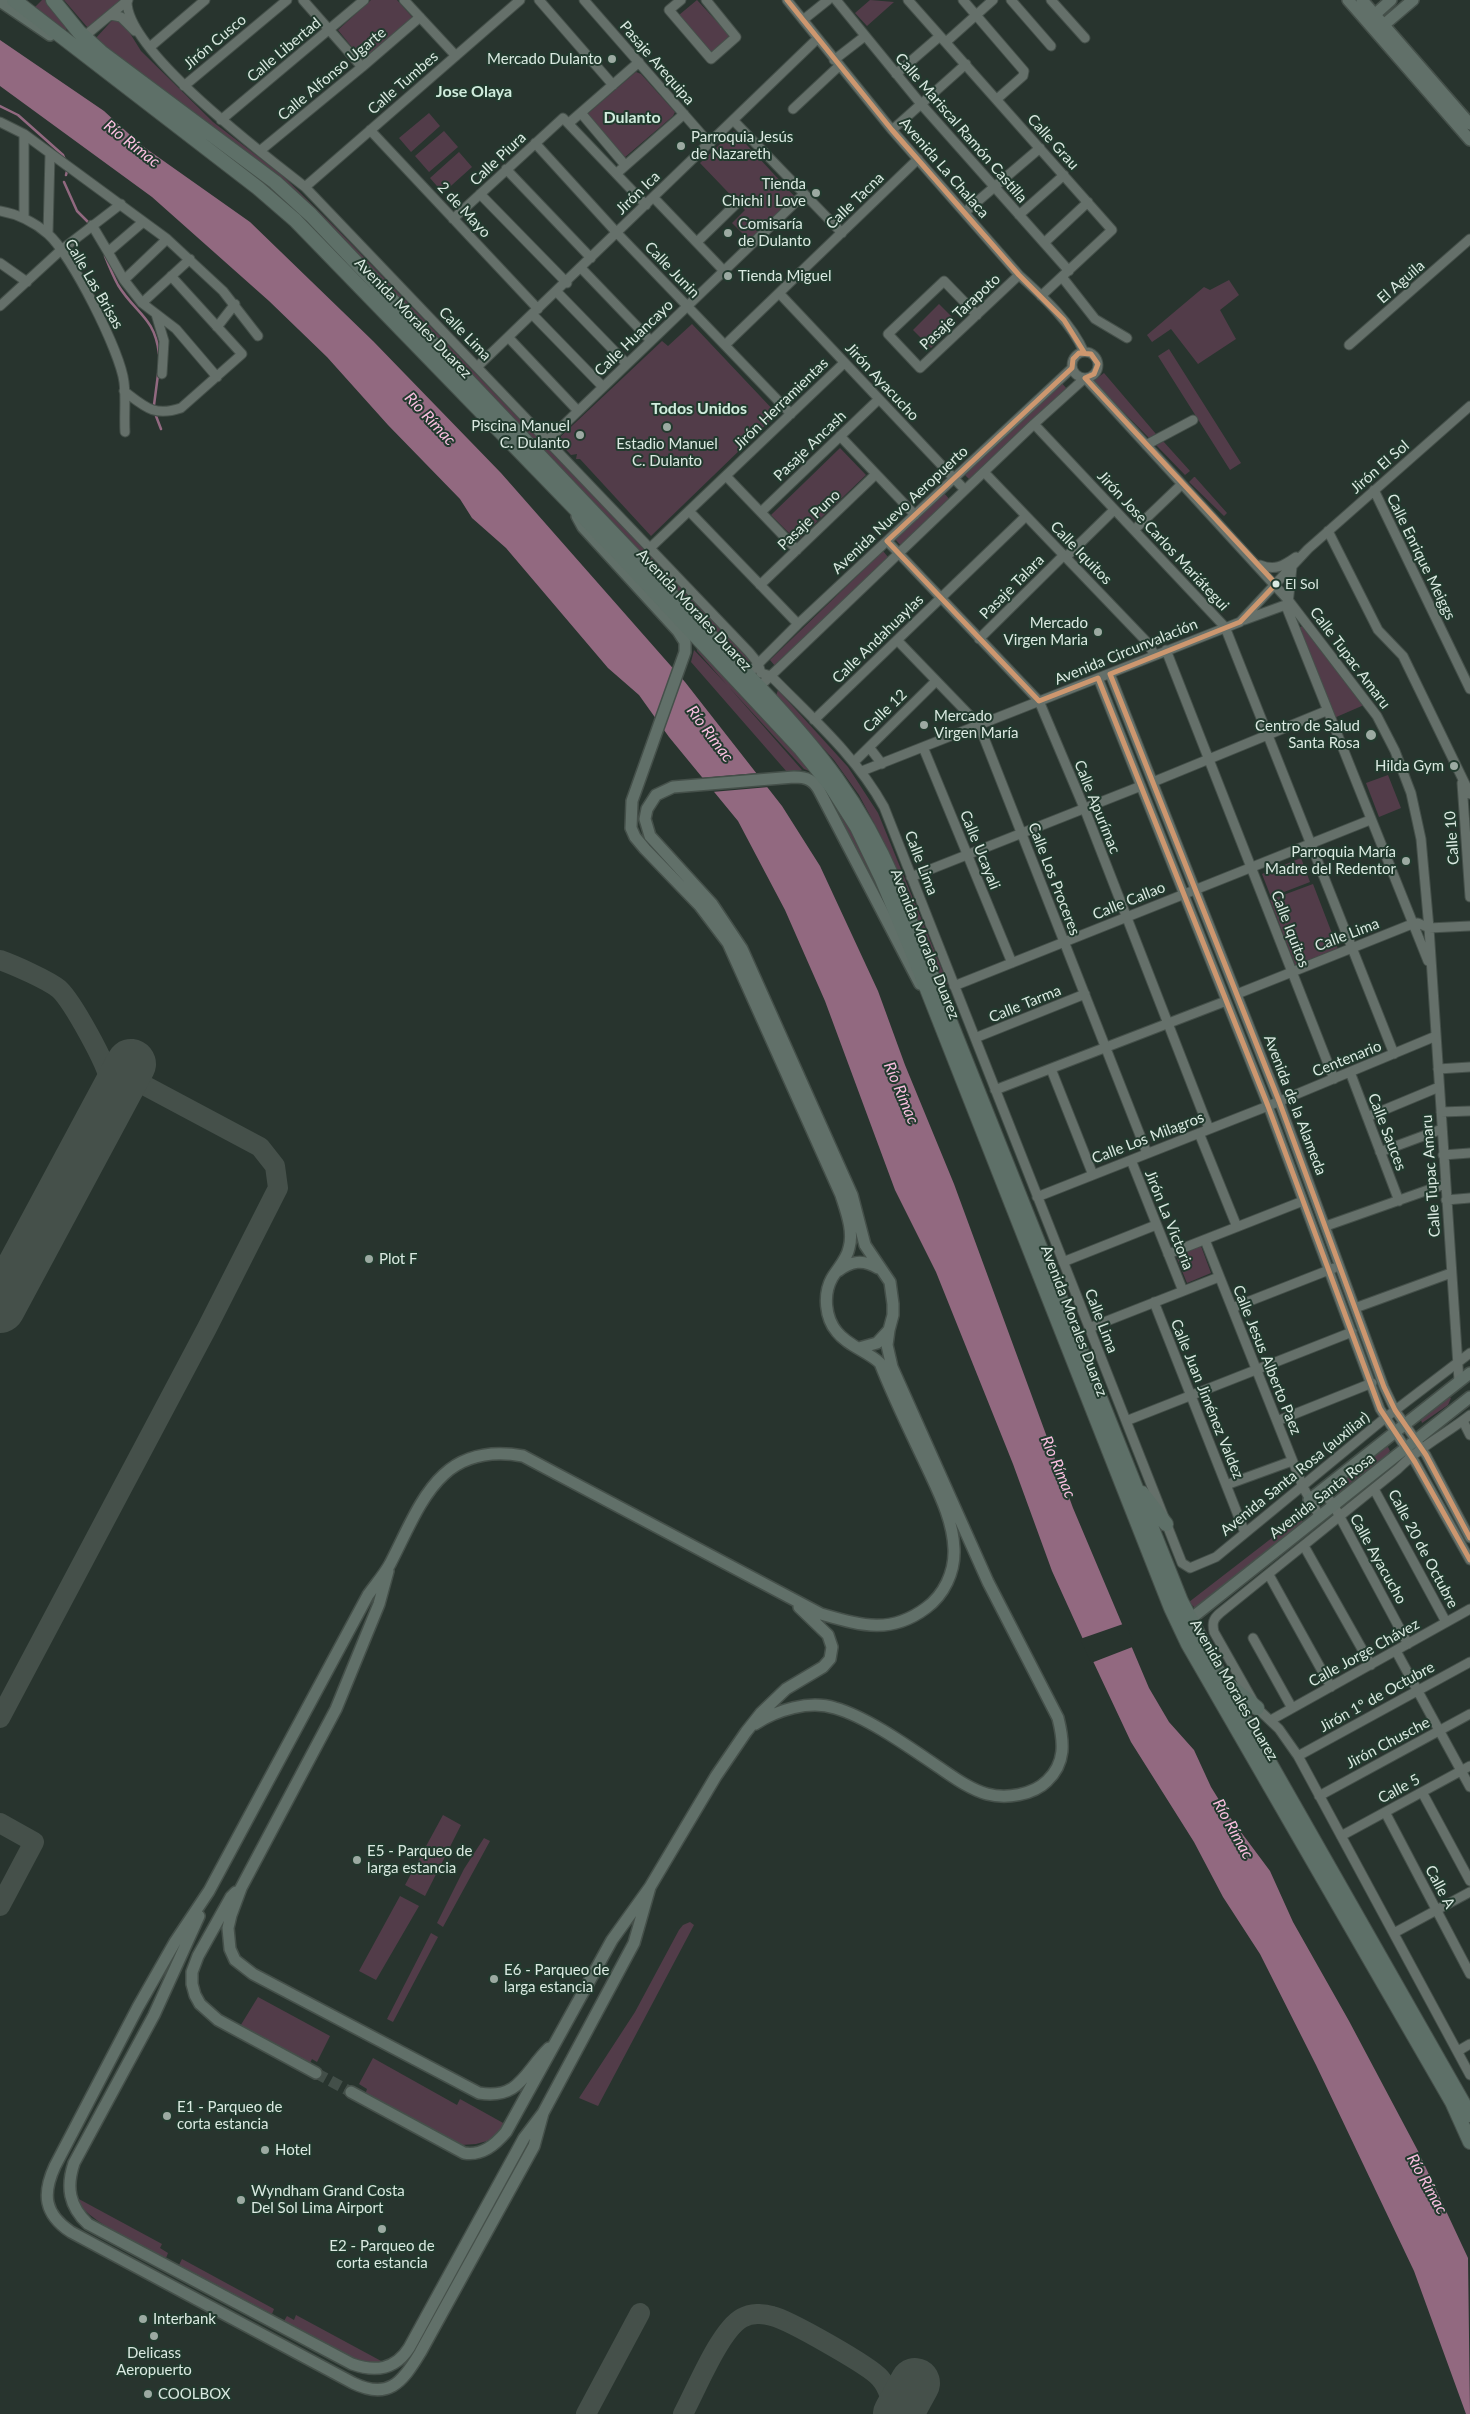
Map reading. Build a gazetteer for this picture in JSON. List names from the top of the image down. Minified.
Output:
{"streets":{"highway":["Avenida Morales Duarez"],"main road":["Avenida Santa Rosa"],"street":["Jirón Cusco","Calle Libertad","Pasaje Arequipa","Calle Alfonso Ugarte","Calle Tumbes","Calle Mariscal Ramón Castilla","Calle Grau","Calle Piura","Avenida La Chalaca","Jirón Ica","Calle Tacna","2 de Mayo","Calle Junin","El Aguila","Calle Las Brisas","Pasaje Tarapoto","Calle Lima","Calle Huancayo","Jirón Ayacucho","Jirón Herramientas","Pasaje Ancash","Jirón El Sol","Avenida Nuevo Aeropuerto","Pasaje Puno","Jirón Jose Carlos Mariátegui","Calle Iquitos","Calle Enrique Meiggs","Pasaje Talara","Calle Andahuaylas","Avenida Circunvalación","Calle Tupac Amaru","Calle 12","Calle Apurímac","Calle 10","Calle Ucayali","Calle Los Proceres","Calle Callao","Calle Tarma","Centenario","Avenida de la Alameda","Calle Sauces","Calle Los Milagros","Jirón La Victoria","Calle Jesus Alberto Paez","Calle Juan Jiménez Valdez","Avenida Santa Rosa (auxiliar)","Calle 20 de Octubre","Calle Ayacucho","Calle Jorge Chávez","Jirón 1º de Octubre","Jirón Chusche","Calle 5","Calle A"]},"crossings":[["Jirón Cusco","Calle Lima"],["Calle Libertad","Calle Lima"],["Pasaje Arequipa","Calle Piura"],["Pasaje Arequipa","Jirón Ica"],["Calle Alfonso Ugarte","Calle Lima"],["Calle Tumbes","2 de Mayo"],["Calle Tumbes","Calle Lima"],["Calle Mariscal Ramón Castilla","Calle Grau"],["Calle Grau","Avenida La Chalaca"],["Calle Piura","2 de Mayo"],["Calle Piura","Calle Junin"],["Avenida La Chalaca","Jirón Ica"],["Avenida La Chalaca","Calle Tacna"],["Avenida La Chalaca","Pasaje Tarapoto"],["Avenida La Chalaca","Avenida Nuevo Aeropuerto"],["Avenida La Chalaca","Calle Tupac Amaru"],["Jirón Ica","2 de Mayo"],["Jirón Ica","Calle Junin"],["Jirón Ica","Calle Lima"],["Calle Tacna","Calle Junin"],["Calle Tacna","Jirón Ayacucho"],["2 de Mayo","Calle Huancayo"],["Calle Junin","Calle Huancayo"],["Calle Junin","Jirón Herramientas"],["Avenida Morales Duarez","Avenida Nuevo Aeropuerto"],["Avenida Morales Duarez","Calle Jorge Chávez"],["Avenida Morales Duarez","Jirón 1º de Octubre"],["Avenida Morales Duarez","Jirón Chusche"],["Avenida Morales Duarez","Calle 5"],["Calle Lima","Calle Huancayo"],["Calle Lima","Jirón Herramientas"],["Calle Lima","Avenida Nuevo Aeropuerto"],["Calle Lima","Jirón Jose Carlos Mariátegui"],["Calle Lima","Calle Iquitos"],["Calle Lima","Calle Andahuaylas"],["Calle Lima","Avenida Circunvalación"],["Calle Lima","Calle Tupac Amaru"],["Calle Lima","Calle 12"],["Calle Lima","Calle Callao"],["Calle Lima","Calle Tarma"],["Calle Lima","Avenida de la Alameda"],["Calle Lima","Calle Los Milagros"],["Calle Lima","Avenida Santa Rosa (auxiliar)"],["Jirón Ayacucho","Jirón Herramientas"],["Jirón Ayacucho","Pasaje Ancash"],["Jirón Ayacucho","Avenida Nuevo Aeropuerto"],["Jirón El Sol","Calle Enrique Meiggs"],["Jirón El Sol","Avenida Circunvalación"],["Jirón El Sol","Calle Tupac Amaru"],["Avenida Nuevo Aeropuerto","Jirón Jose Carlos Mariátegui"],["Avenida Nuevo Aeropuerto","Calle Iquitos"],["Avenida Nuevo Aeropuerto","Calle Tupac Amaru"],["Avenida Nuevo Aeropuerto","Calle Apurímac"],["Jirón Jose Carlos Mariátegui","Pasaje Talara"],["Jirón Jose Carlos Mariátegui","Avenida Circunvalación"],["Jirón Jose Carlos Mariátegui","Calle Callao"],["Jirón Jose Carlos Mariátegui","Centenario"],["Calle Iquitos","Pasaje Talara"],["Calle Iquitos","Calle Andahuaylas"],["Calle Iquitos","Avenida Circunvalación"],["Calle Iquitos","Calle Callao"],["Calle Iquitos","Centenario"],["Pasaje Talara","Calle Apurímac"],["Calle Andahuaylas","Calle Apurímac"],["Calle Andahuaylas","Calle Los Proceres"],["Avenida Circunvalación","Calle Tupac Amaru"],["Avenida Circunvalación","Calle Apurímac"],["Avenida Circunvalación","Calle Ucayali"],["Avenida Circunvalación","Calle Los Proceres"],["Avenida Circunvalación","Avenida de la Alameda"],["Calle Tupac Amaru","Calle Callao"],["Calle Tupac Amaru","Centenario"],["Calle Tupac Amaru","Avenida Santa Rosa (auxiliar)"],["Calle Tupac Amaru","Avenida Santa Rosa"],["Calle 12","Calle Los Proceres"],["Calle Apurímac","Calle Callao"],["Calle Apurímac","Calle Los Milagros"],["Calle Ucayali","Calle Callao"],["Calle Los Proceres","Calle Callao"],["Calle Los Proceres","Calle Tarma"],["Calle Los Proceres","Calle Los Milagros"],["Calle Callao","Avenida de la Alameda"],["Centenario","Avenida de la Alameda"],["Centenario","Calle Sauces"],["Centenario","Calle Los Milagros"],["Avenida de la Alameda","Calle Los Milagros"],["Avenida de la Alameda","Avenida Santa Rosa (auxiliar)"],["Avenida de la Alameda","Avenida Santa Rosa"],["Calle Los Milagros","Jirón La Victoria"],["Calle Jesus Alberto Paez","Avenida Santa Rosa (auxiliar)"],["Calle Jesus Alberto Paez","Avenida Santa Rosa"],["Calle Juan Jiménez Valdez","Avenida Santa Rosa (auxiliar)"],["Avenida Santa Rosa","Calle Ayacucho"],["Calle 20 de Octubre","Calle Jorge Chávez"],["Calle Ayacucho","Calle Jorge Chávez"],["Calle 5","Calle A"]],"districts":["Jose Olaya","Dulanto","Todos Unidos"],"water":["Río Rímac"],"places":["Mercado Dulanto","Parroquia Jesús de Nazareth","Tienda Chichi I Love","Comisaría de Dulanto","Tienda Miguel","Estadio Manuel C. Dulanto","Piscina Manuel C. Dulanto","El Sol","Mercado Virgen Maria","Mercado Virgen María","Centro de Salud Santa Rosa","Hilda Gym","Parroquia María Madre del Redentor","Plot F","E5 - Parqueo de larga estancia","E6 - Parqueo de larga estancia","E1 - Parqueo de corta estancia","Hotel","Wyndham Grand Costa Del Sol Lima Airport","E2 - Parqueo de corta estancia","Interbank","Delicass Aeropuerto","COOLBOX"]}
